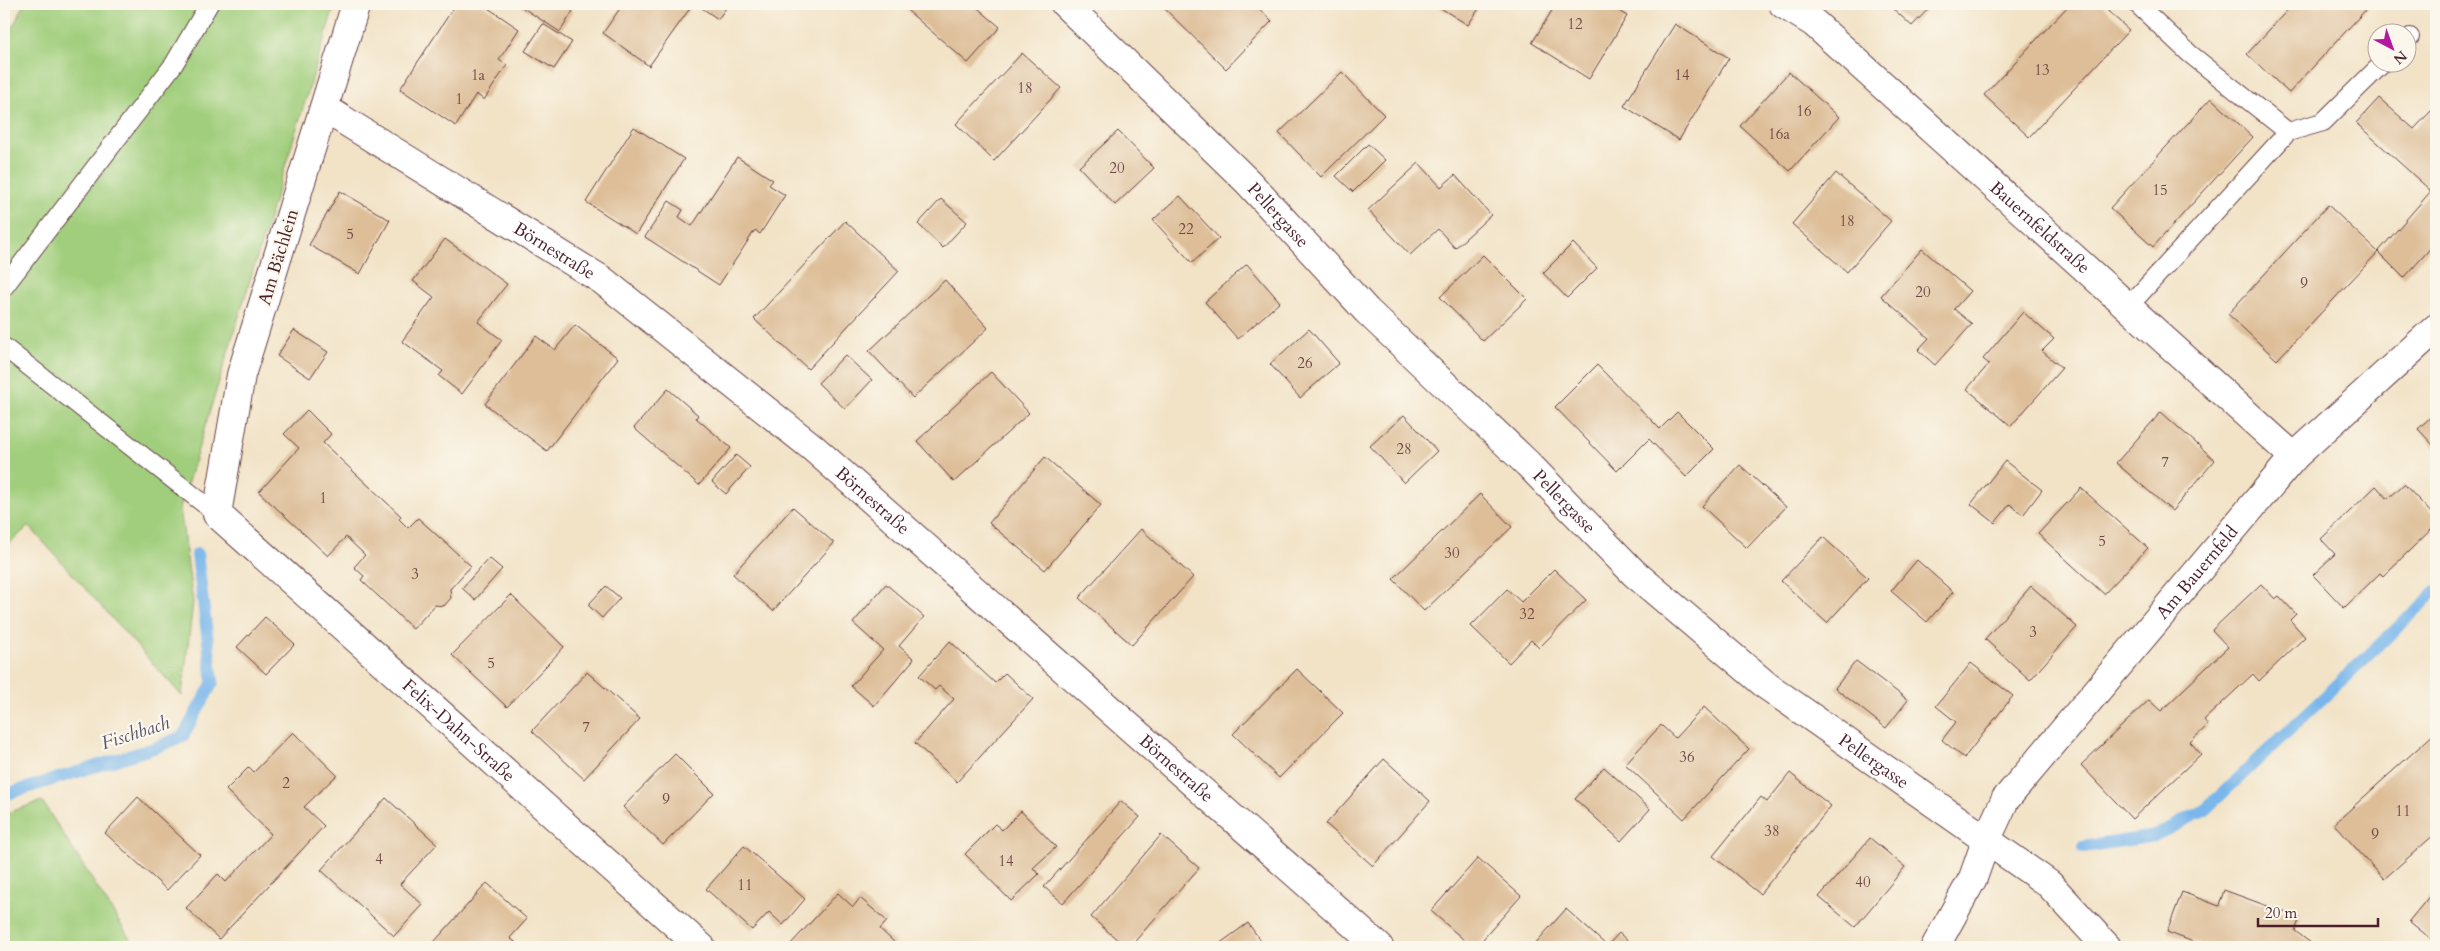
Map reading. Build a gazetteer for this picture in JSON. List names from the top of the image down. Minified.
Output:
{"streets":{"street":["Pellergasse","Bauernfeldstraße","Börnestraße","Am Bächlein","Am Bauernfeld","Felix-Dahn-Straße"]},"crossings":[["Pellergasse","Am Bauernfeld"],["Bauernfeldstraße","Am Bauernfeld"],["Börnestraße","Am Bächlein"],["Am Bächlein","Felix-Dahn-Straße"]],"water":["Fischbach"],"house_numbers":["12","13","1a","14","18","1","16","16a","20","15","18","22","5","9","20","26","28","7","1","5","30","3","32","3","5","7","36","2","9","11","38","9","4","14","40","11"],"scale_bar":"20 m","north":"bottom right"}
